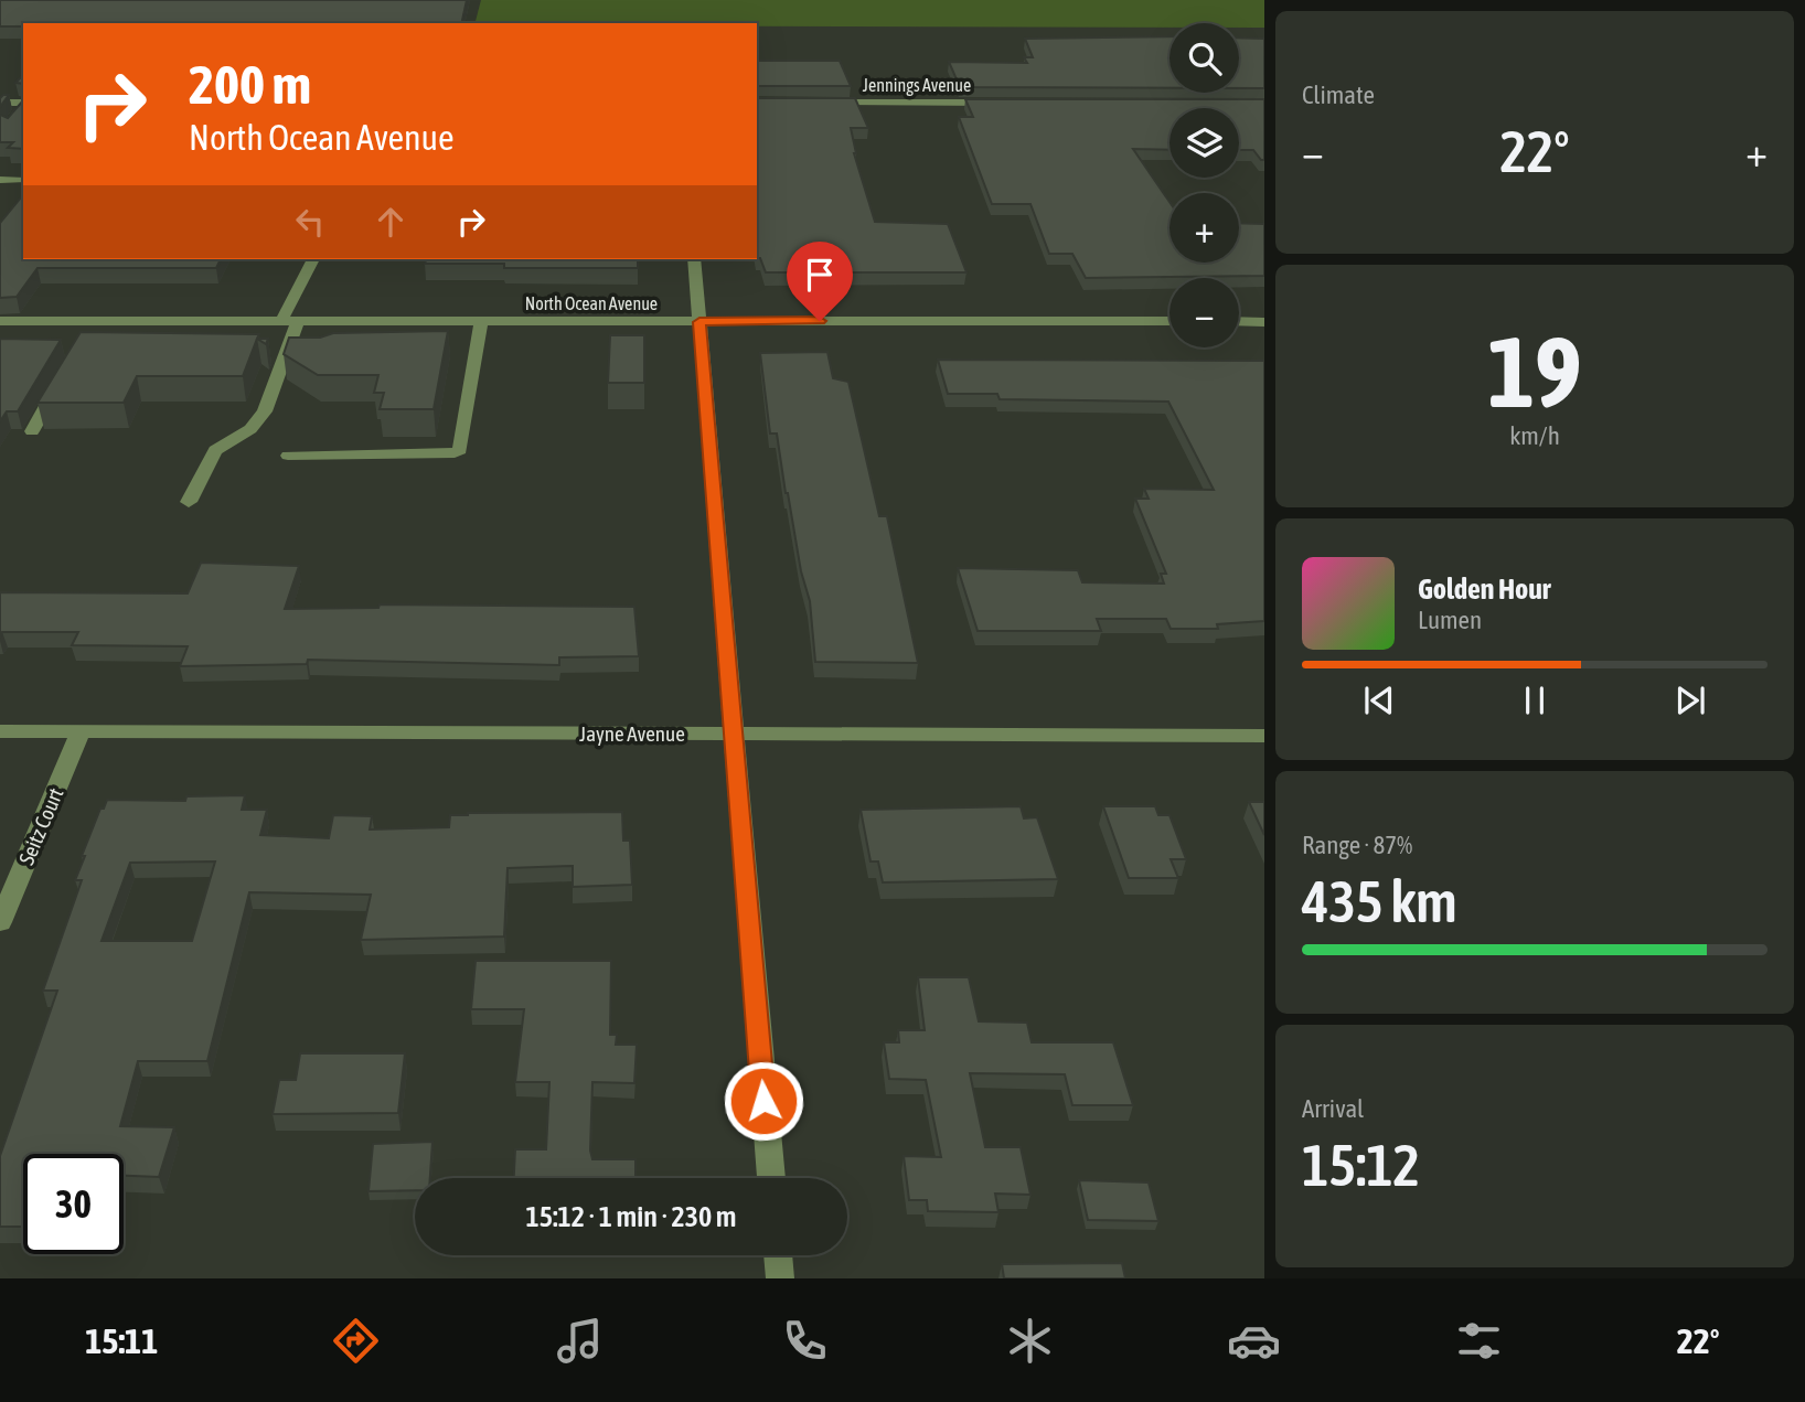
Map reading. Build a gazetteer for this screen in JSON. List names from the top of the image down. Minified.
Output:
{"streets":{"street":["Jennings Avenue","North Ocean Avenue","Jayne Avenue","Seitz Court"]},"crossings":[["Jayne Avenue","Seitz Court"]],"page":{"tile":["Climate",["19","km/h"],["Range · 87%","435 km"],["Arrival","15:12"]],"map_buttons":["+","−"],"turn":["200 m","North Ocean Avenue"],"heat":["−","22°","+"],"song":["Golden Hour","Lumen"],"limit":"30","trip":"15:12 · 1 min · 230 m","tabs":["15:11","22°"]}}
